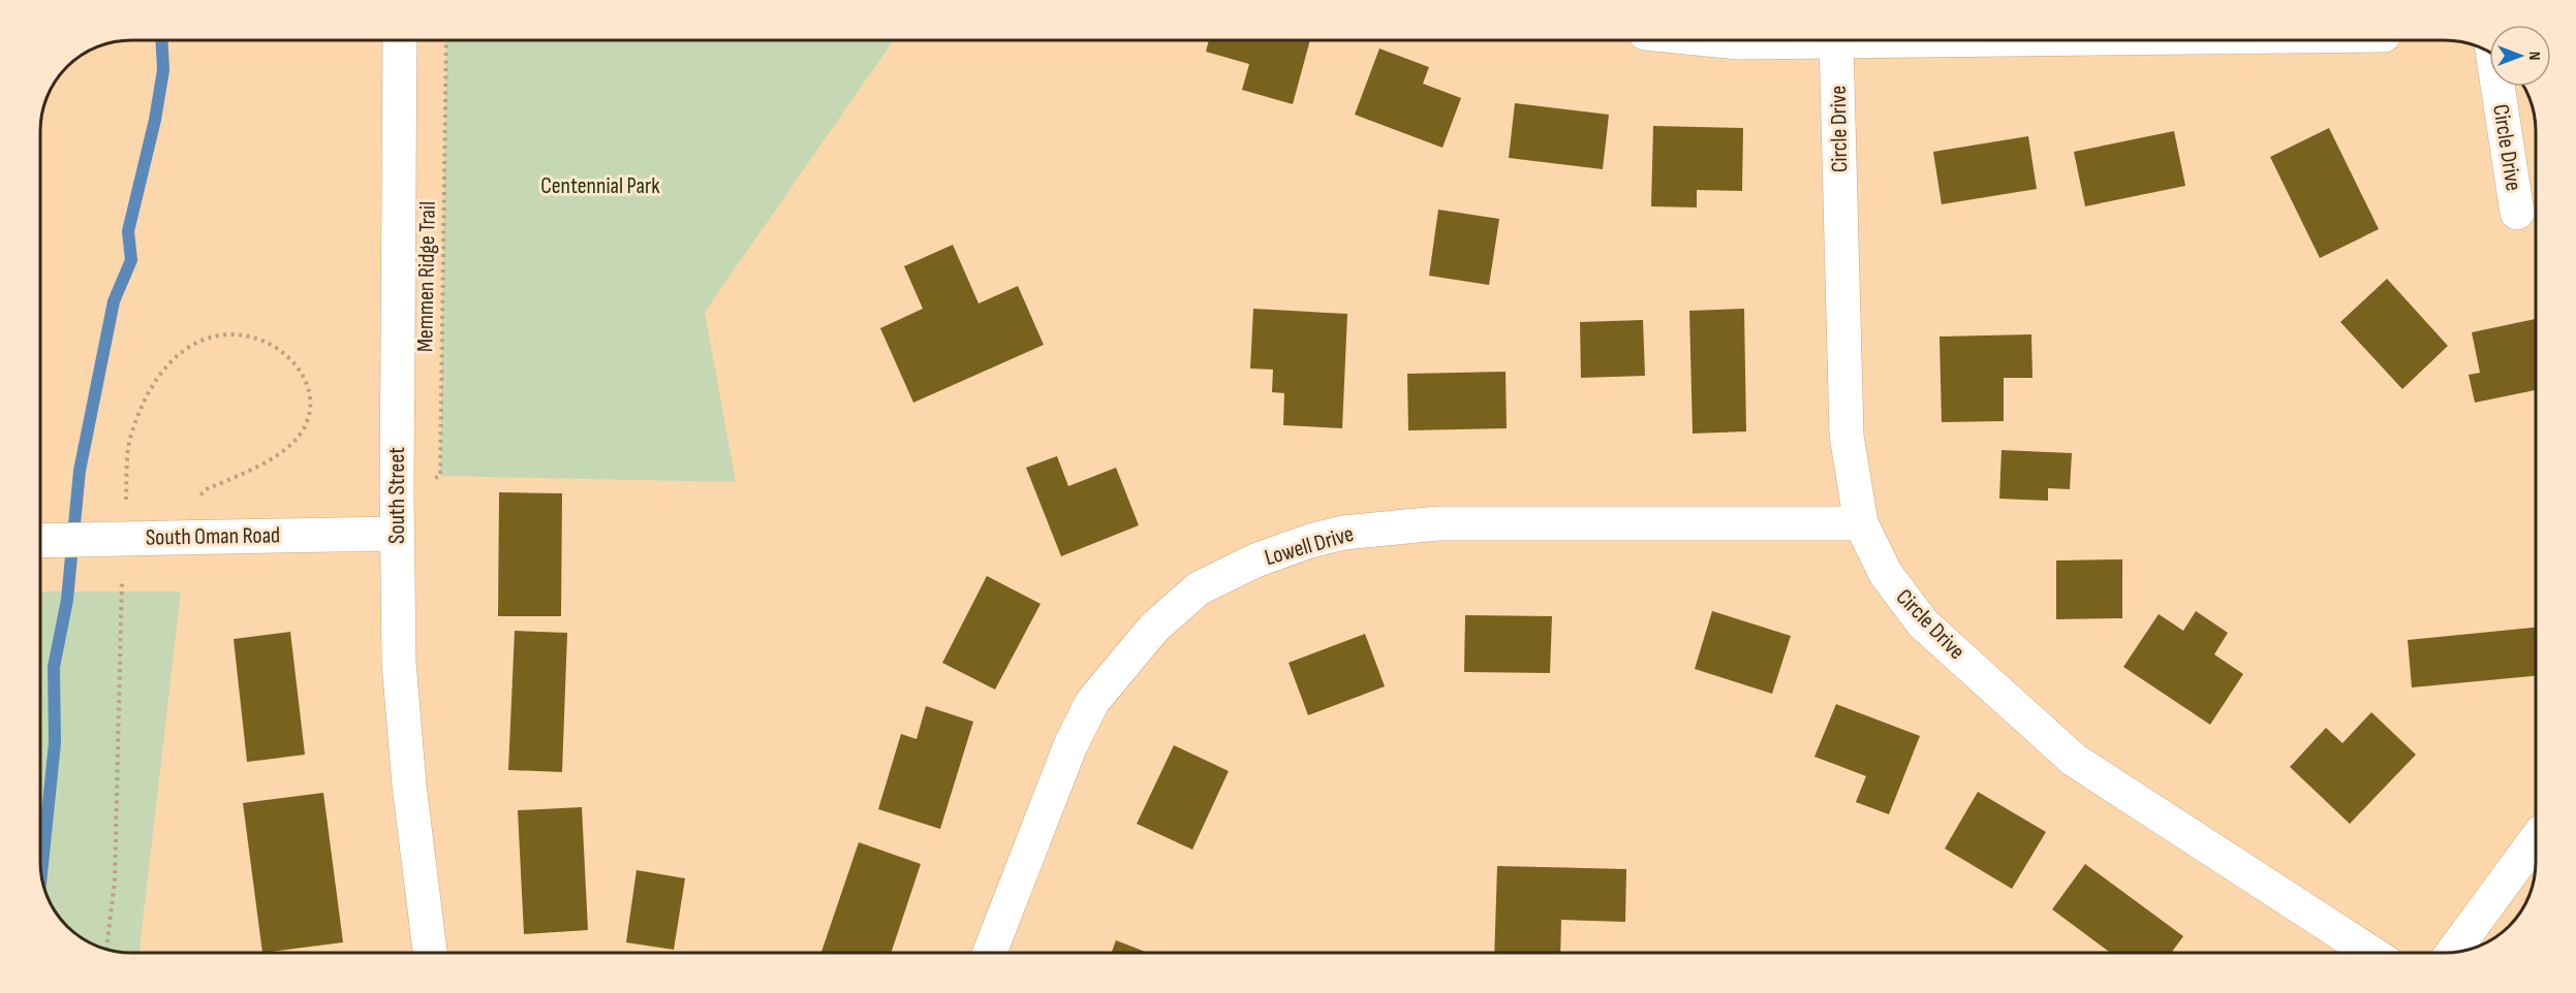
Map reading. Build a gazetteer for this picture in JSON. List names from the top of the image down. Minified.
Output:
{"streets":{"street":["Circle Drive","South Street","South Oman Road","Lowell Drive"],"path":["Memmen Ridge Trail"]},"crossings":[["Circle Drive","Lowell Drive"],["Memmen Ridge Trail","South Street"],["South Street","South Oman Road"]],"parks":["Centennial Park"],"north":"right"}
